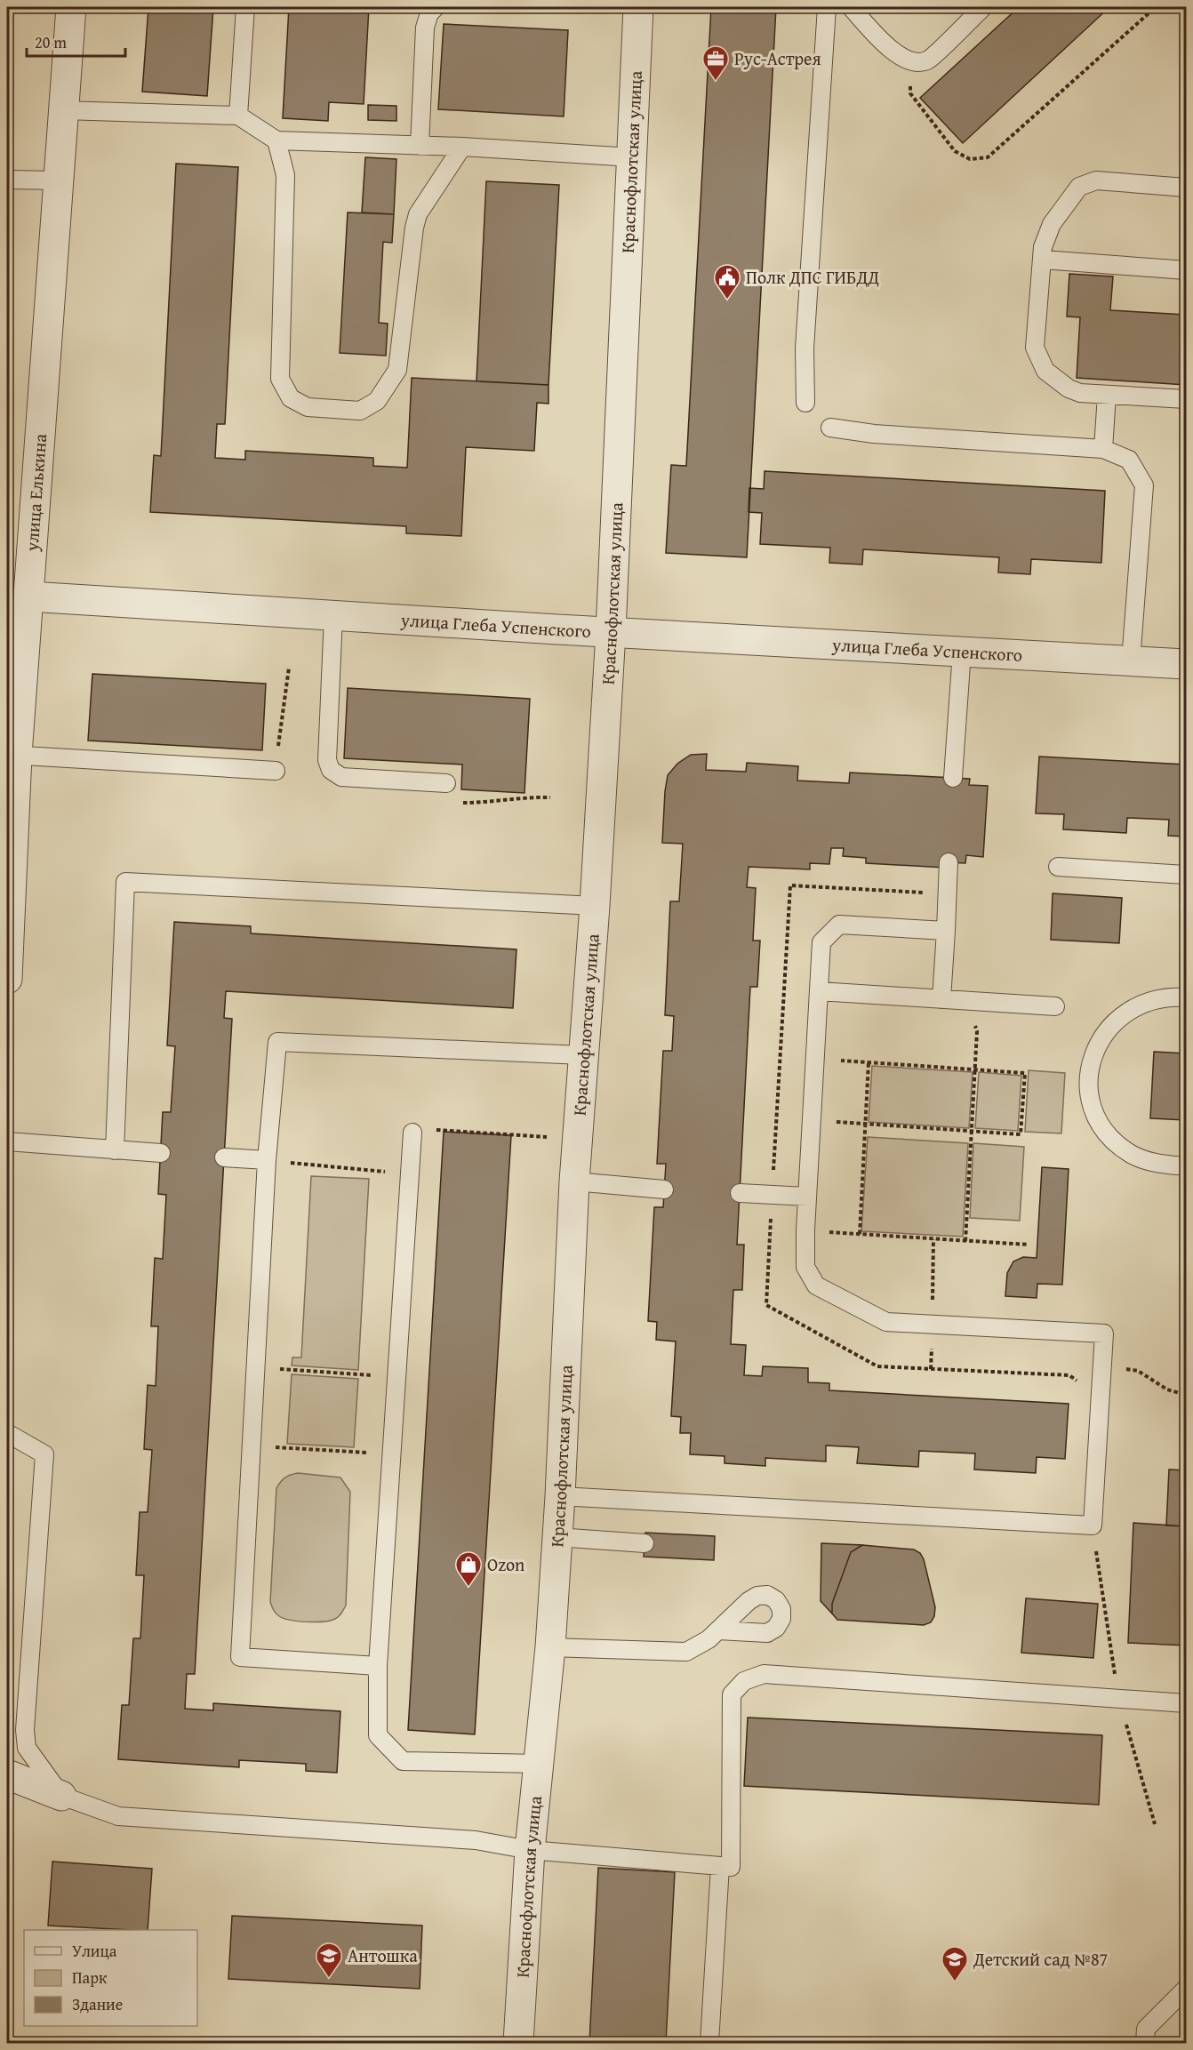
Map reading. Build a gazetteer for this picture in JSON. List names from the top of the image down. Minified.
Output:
{"streets":{"street":["Краснофлотская улица","улица Елькина","улица Глеба Успенского"]},"crossings":[["Краснофлотская улица","улица Глеба Успенского"],["улица Елькина","улица Глеба Успенского"]],"places":{"office":["Рус-Астрея"],"public building":["Полк ДПС ГИБДД"],"shop":["Ozon"],"school or university":["Антошка","Детский сад №87"]},"legend":["Улица","Парк","Здание"],"scale_bar":"20 m"}
